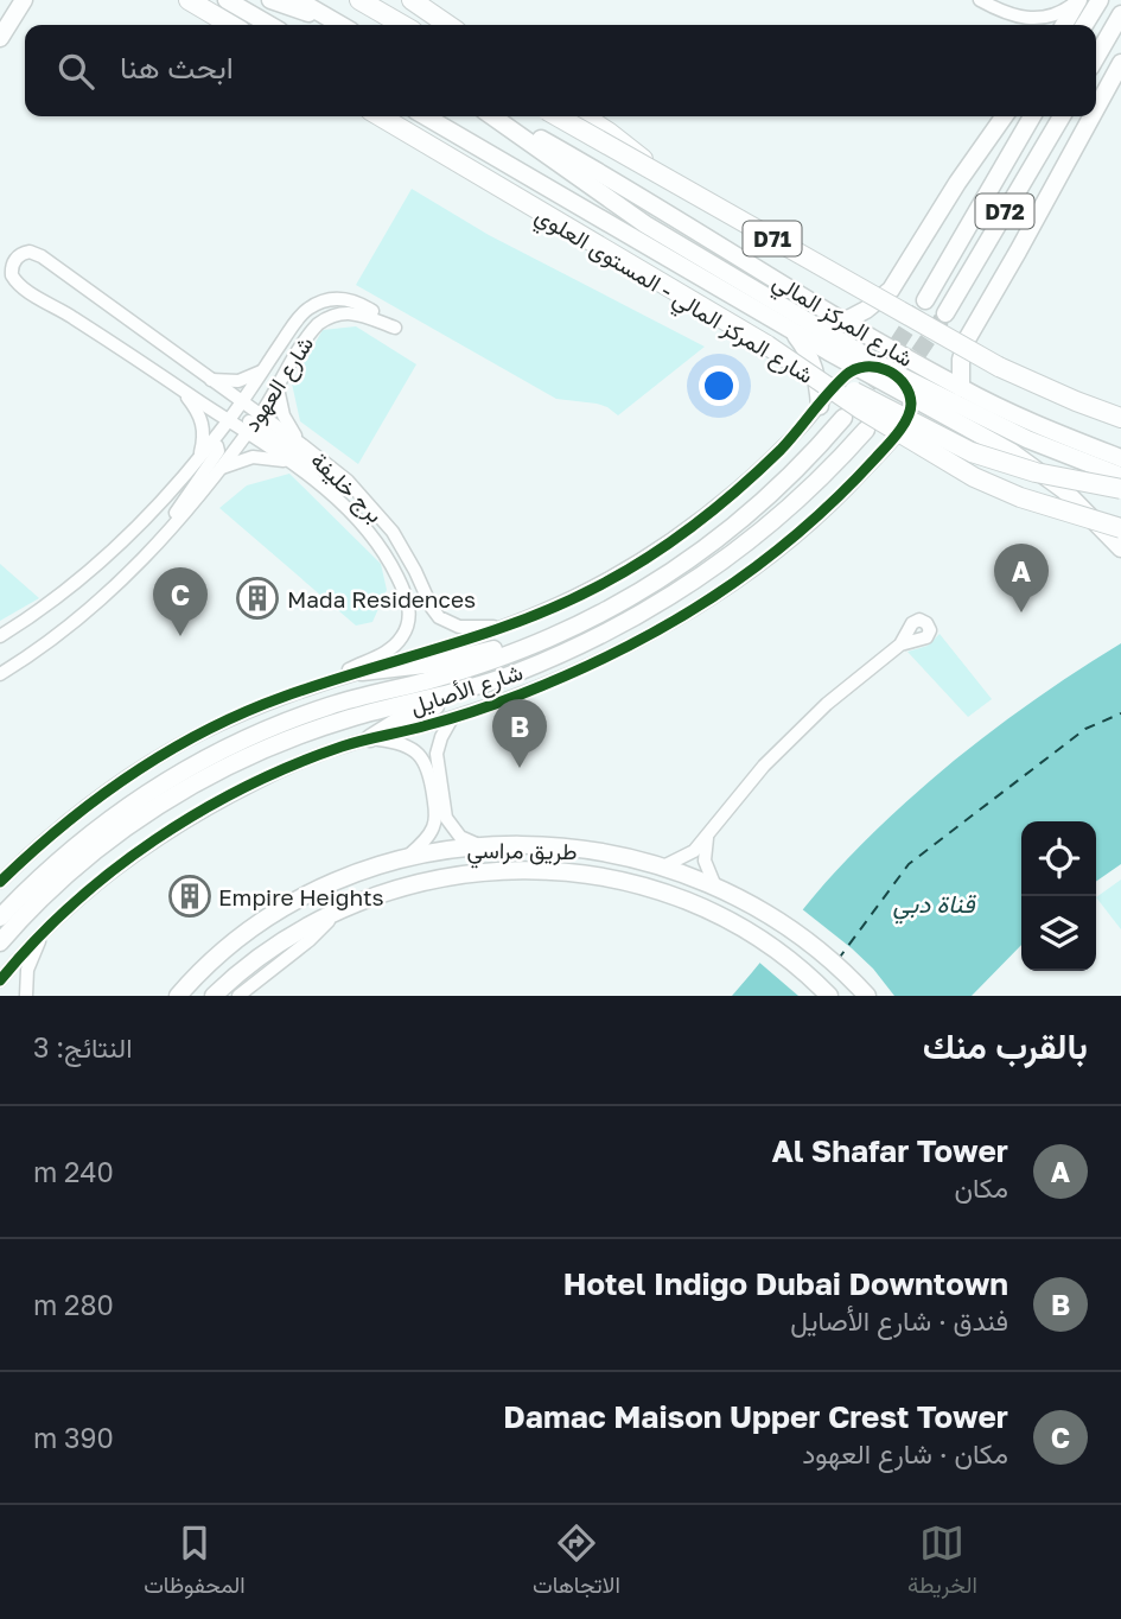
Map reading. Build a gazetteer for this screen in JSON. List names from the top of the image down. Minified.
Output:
{"streets":{"highway":["D71","شارع المركز المالي - المستوى العلوي"],"main road":["D72","شارع المركز المالي","شارع الأصايل","طريق مراسي"],"street":["شارع العهود","برج خليفة"]},"crossings":[["شارع المركز المالي","شارع الأصايل"],["شارع العهود","برج خليفة"],["برج خليفة","شارع الأصايل"]],"water":["قناة دبي"],"places":{"building":["Mada Residences","Empire Heights"]},"page":{"search":"ابحث هنا","pins":["A","C","B"],"heading":["بالقرب منك","النتائج: 3"],"list":[{"mark":"A","name":"Al Shafar Tower","note":"مكان","value":"240 m"},{"mark":"B","name":"Hotel Indigo Dubai Downtown","note":"فندق · شارع الأصايل","value":"280 m"},{"mark":"C","name":"Damac Maison Upper Crest Tower","note":"مكان · شارع العهود","value":"390 m"}],"nav":["الخريطة","الاتجاهات","المحفوظات"]}}
